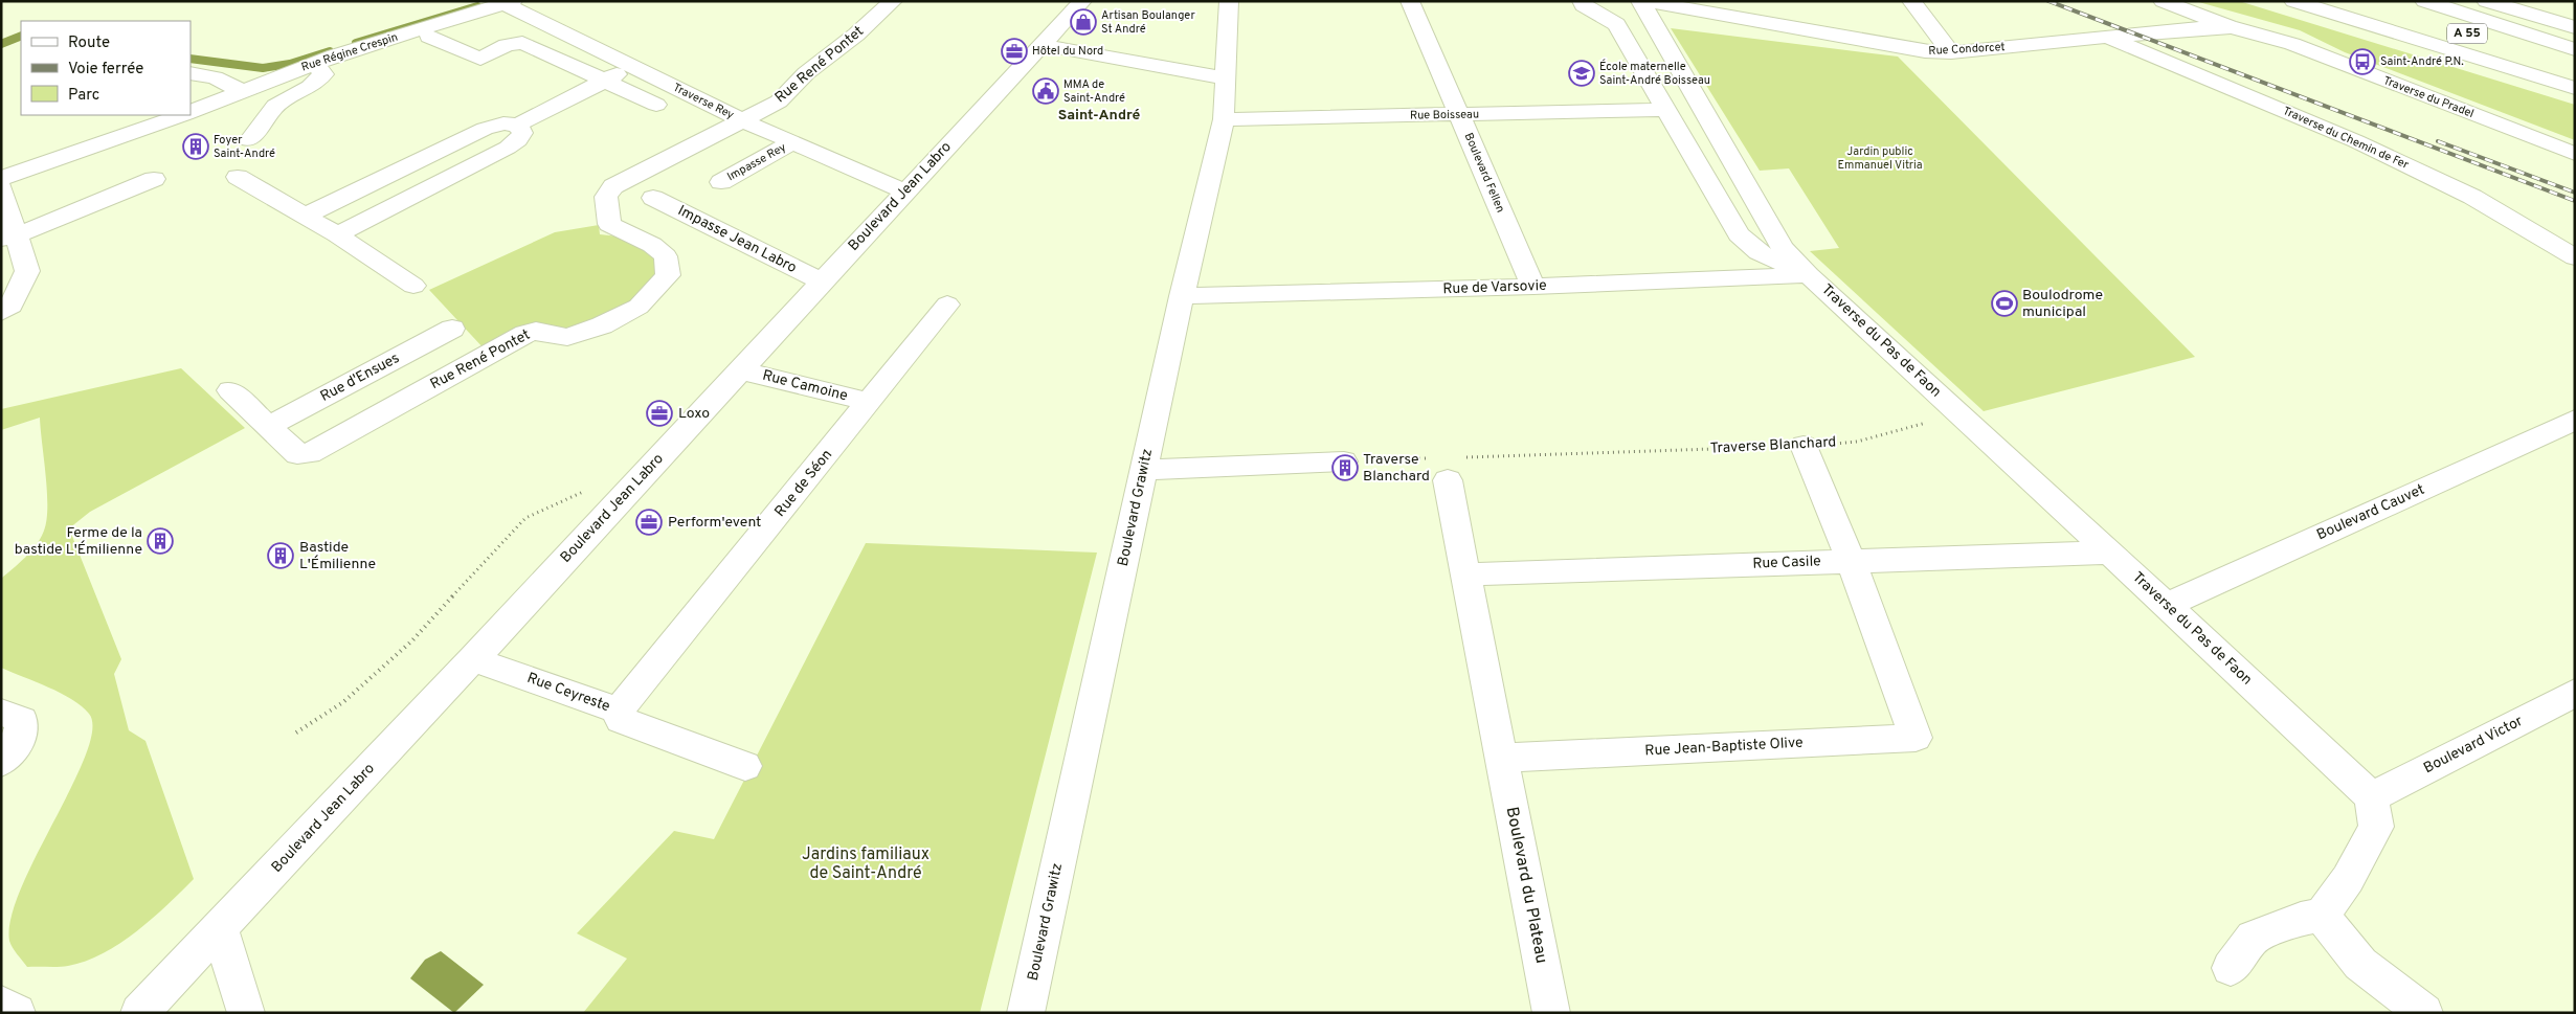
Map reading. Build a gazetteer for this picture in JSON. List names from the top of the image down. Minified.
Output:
{"streets":{"main road":["A 55","Rue Condorcet","Rue Régine Crespin","Rue René Pontet","Traverse du Pradel","Traverse Rey","Rue Boisseau","Traverse du Chemin de Fer","Impasse Rey","Boulevard Fellen","Boulevard Jean Labro","Impasse Jean Labro","Rue de Varsovie","Traverse du Pas de Faon","Rue d'Ensues","Rue Camoine","Rue de Séon","Boulevard Grawitz","Boulevard Cauvet","Rue Casile","Rue Ceyreste","Boulevard Victor","Rue Jean-Baptiste Olive","Boulevard du Plateau"],"path":["Traverse Blanchard"]},"crossings":[["Rue Condorcet","Traverse du Pradel"],["Rue Condorcet","Traverse du Chemin de Fer"],["Rue Condorcet","Traverse du Pas de Faon"],["Rue Régine Crespin","Traverse Rey"],["Rue René Pontet","Traverse Rey"],["Rue René Pontet","Rue d'Ensues"],["Traverse Rey","Impasse Rey"],["Traverse Rey","Boulevard Jean Labro"],["Rue Boisseau","Boulevard Fellen"],["Rue Boisseau","Traverse du Pas de Faon"],["Rue Boisseau","Boulevard Grawitz"],["Boulevard Fellen","Rue de Varsovie"],["Boulevard Jean Labro","Impasse Jean Labro"],["Boulevard Jean Labro","Rue Camoine"],["Boulevard Jean Labro","Rue Ceyreste"],["Rue de Varsovie","Traverse du Pas de Faon"],["Rue de Varsovie","Boulevard Grawitz"],["Traverse du Pas de Faon","Traverse Blanchard"],["Traverse du Pas de Faon","Boulevard Cauvet"],["Traverse du Pas de Faon","Rue Casile"],["Traverse du Pas de Faon","Boulevard Victor"],["Rue Camoine","Rue de Séon"],["Traverse Blanchard","Rue Jean-Baptiste Olive"],["Rue de Séon","Rue Ceyreste"],["Rue Casile","Rue Jean-Baptiste Olive"],["Rue Jean-Baptiste Olive","Boulevard du Plateau"]],"districts":["Saint-André"],"parks":["Jardin public Emmanuel Vitria","Jardins familiaux de Saint-André"],"places":{"shop":["Artisan Boulanger St André"],"office":["Hôtel du Nord","Loxo","Perform'event"],"bus stop":["Saint-André P.N."],"school or university":["École maternelle Saint-André Boisseau"],"public building":["MMA de Saint-André"],"building":["Foyer Saint-André","Traverse Blanchard","Ferme de la bastide L'Émilienne","Bastide L'Émilienne"],"sports":["Boulodrome municipal"]},"legend":["Route","Voie ferrée","Parc"]}
